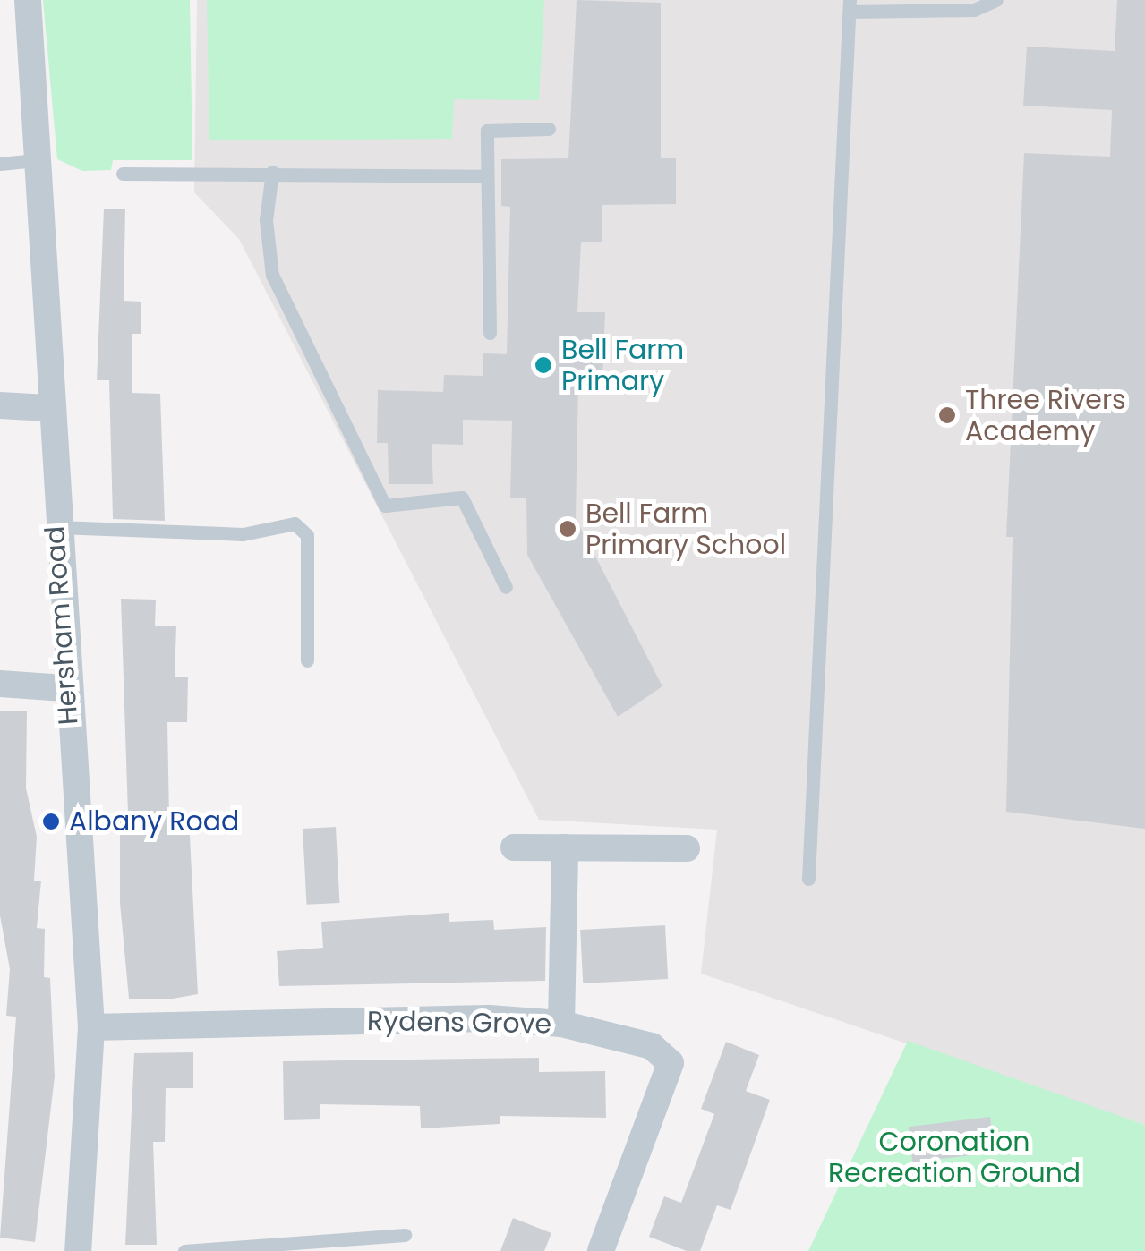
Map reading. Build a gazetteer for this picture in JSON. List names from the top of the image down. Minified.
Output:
{"streets":{"street":["Hersham Road","Rydens Grove"]},"crossings":[["Hersham Road","Rydens Grove"]],"parks":["Coronation Recreation Ground"],"places":["Bell Farm Primary","Three Rivers Academy","Bell Farm Primary School","Albany Road"]}
